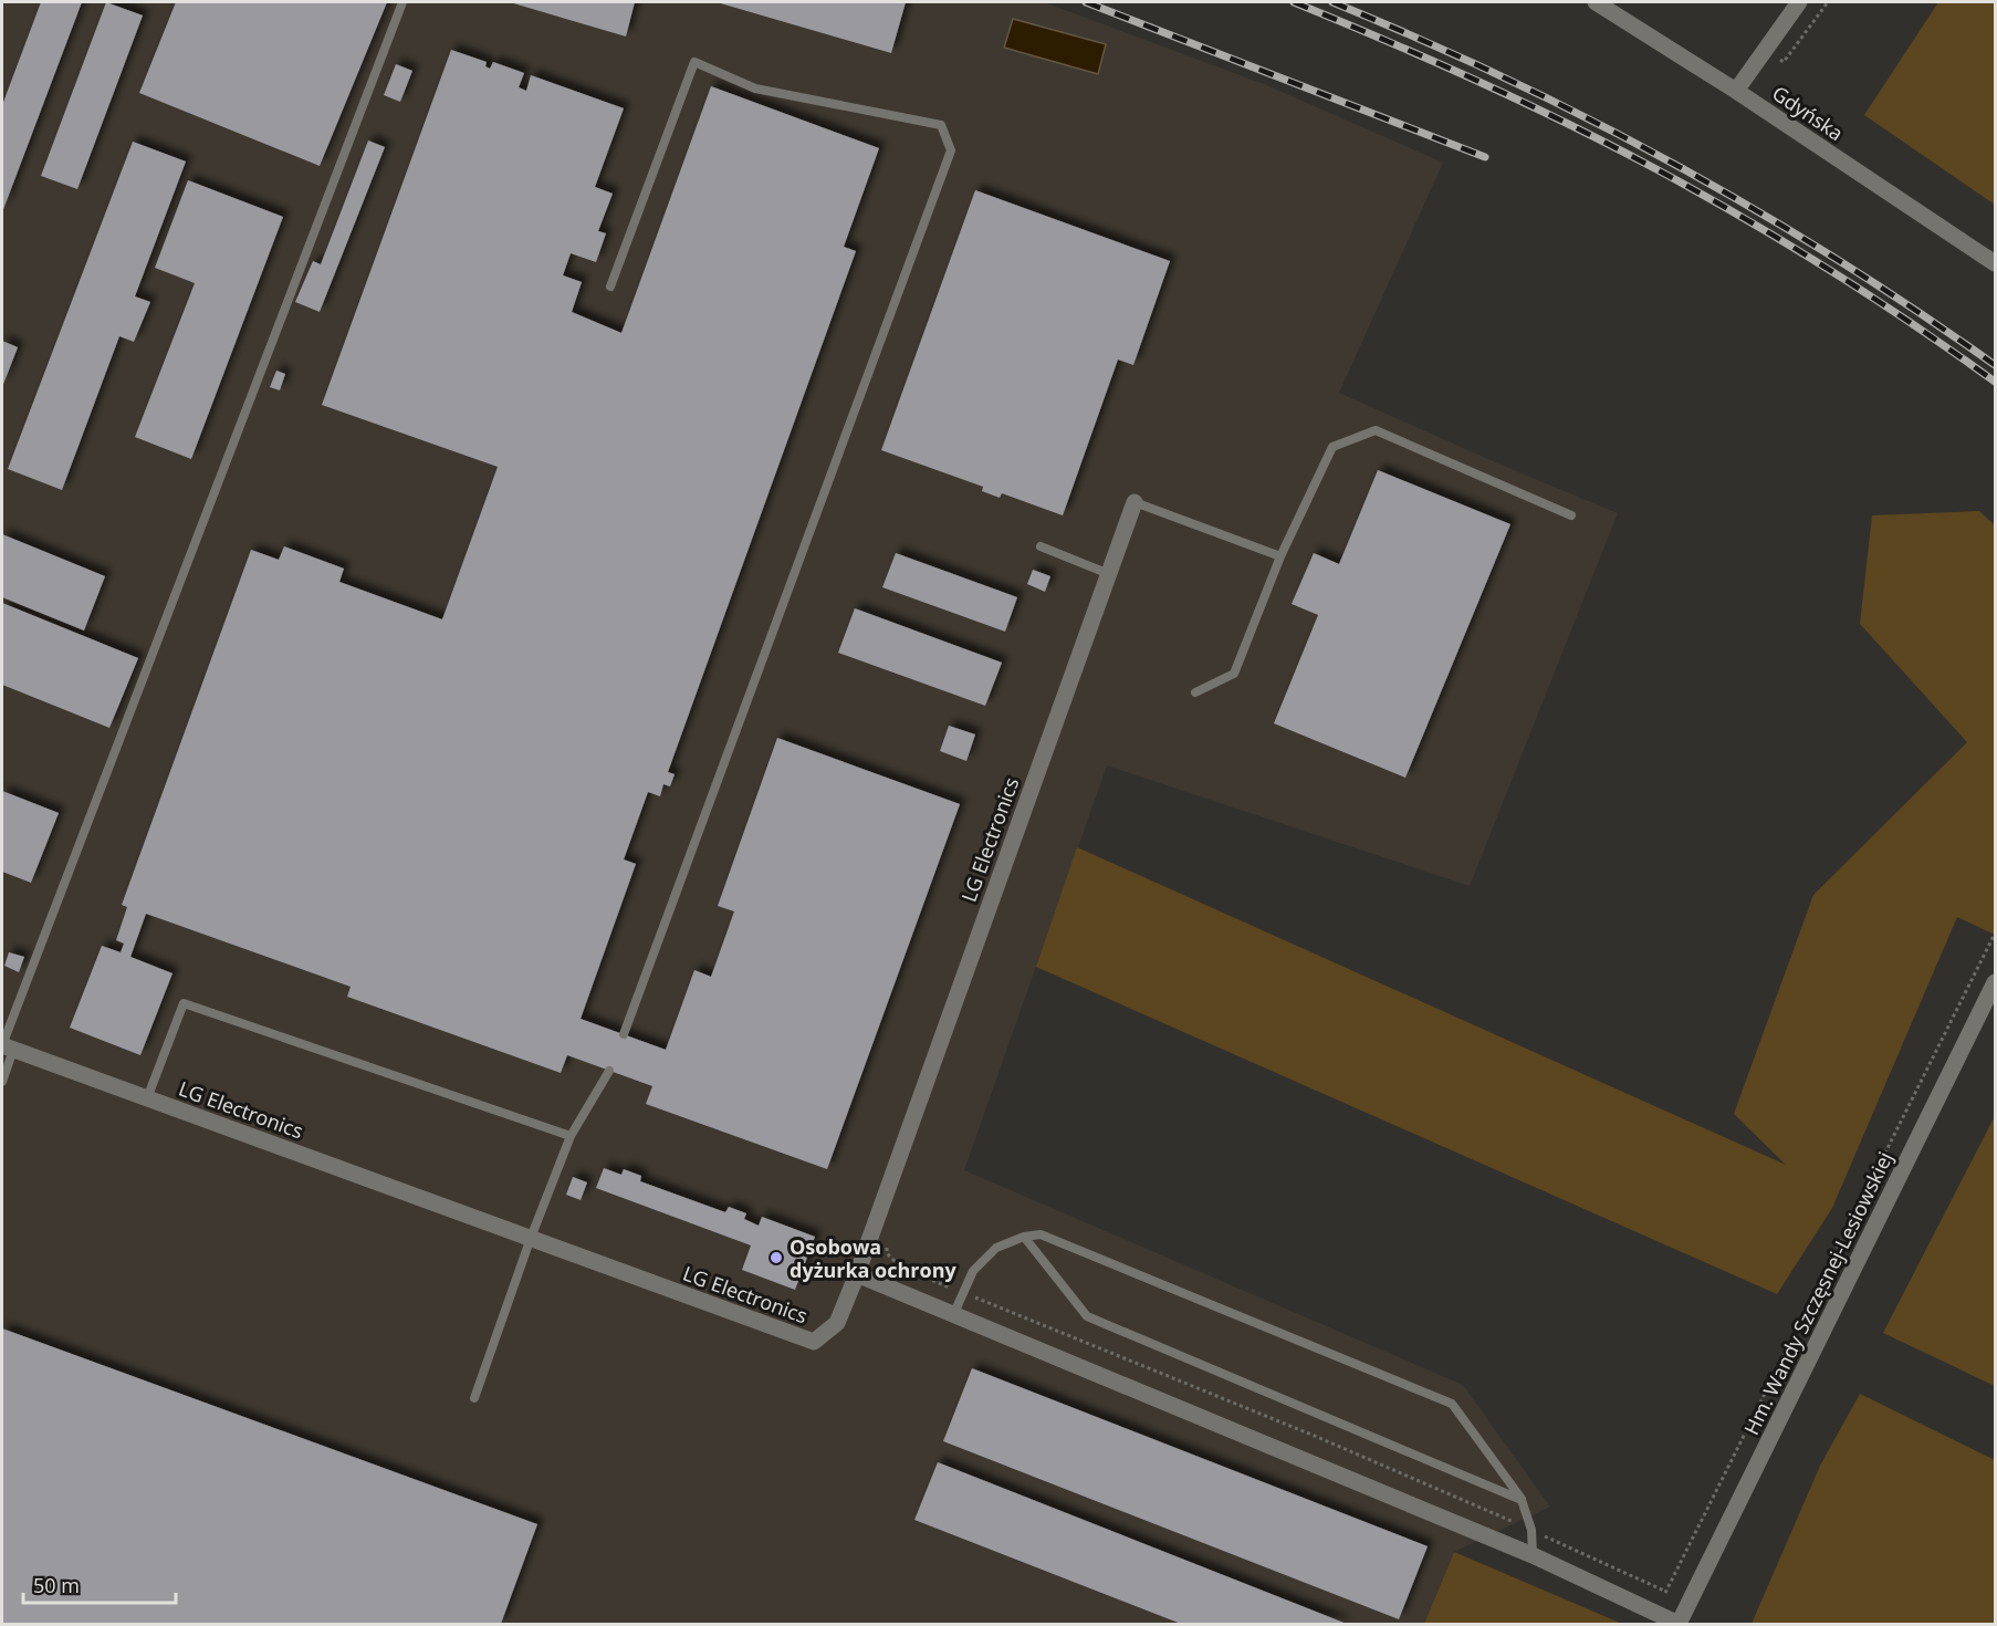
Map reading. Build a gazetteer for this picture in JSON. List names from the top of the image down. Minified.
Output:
{"streets":{"street":["Gdyńska","LG Electronics","Hm. Wandy Szczęsnej-Lesiowskiej"]},"places":["Osobowa dyżurka ochrony"],"scale_bar":"50 m"}
